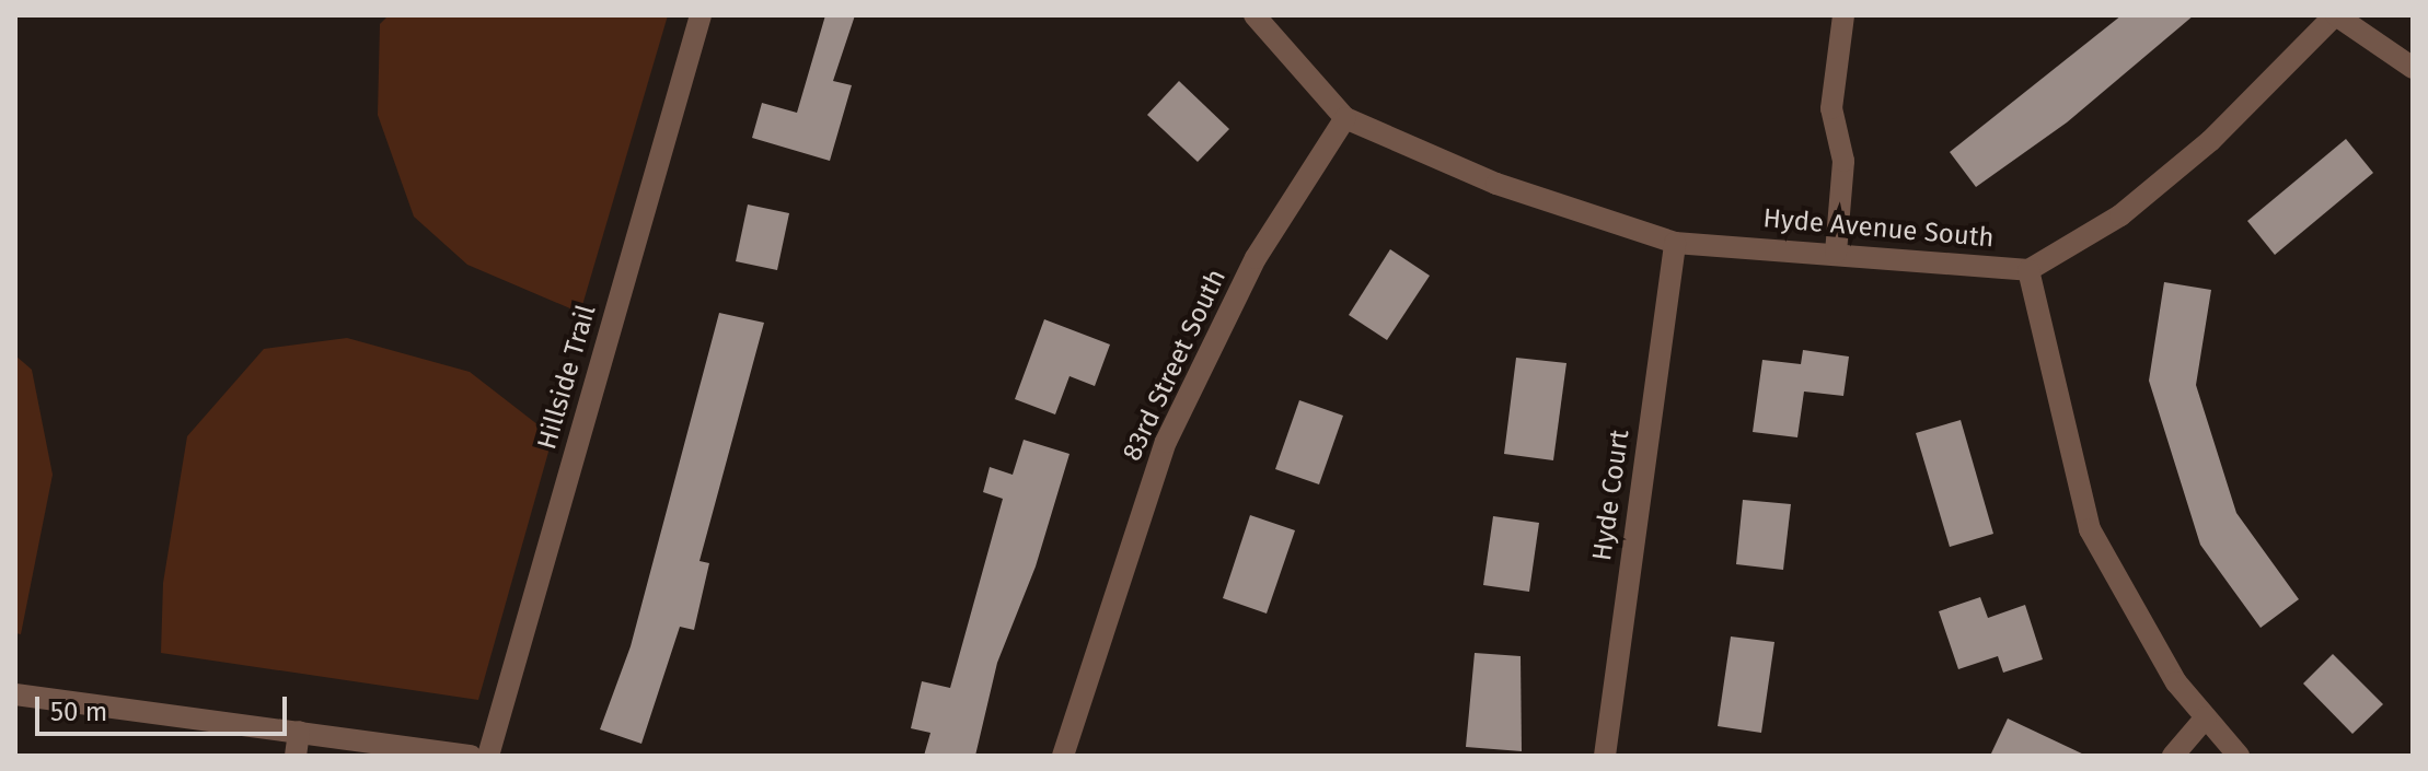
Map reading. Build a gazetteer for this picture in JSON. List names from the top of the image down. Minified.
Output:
{"streets":{"street":["Hyde Avenue South","83rd Street South","Hillside Trail","Hyde Court"]},"crossings":[["Hyde Avenue South","83rd Street South"],["Hyde Avenue South","Hyde Court"]],"scale_bar":"50 m"}
